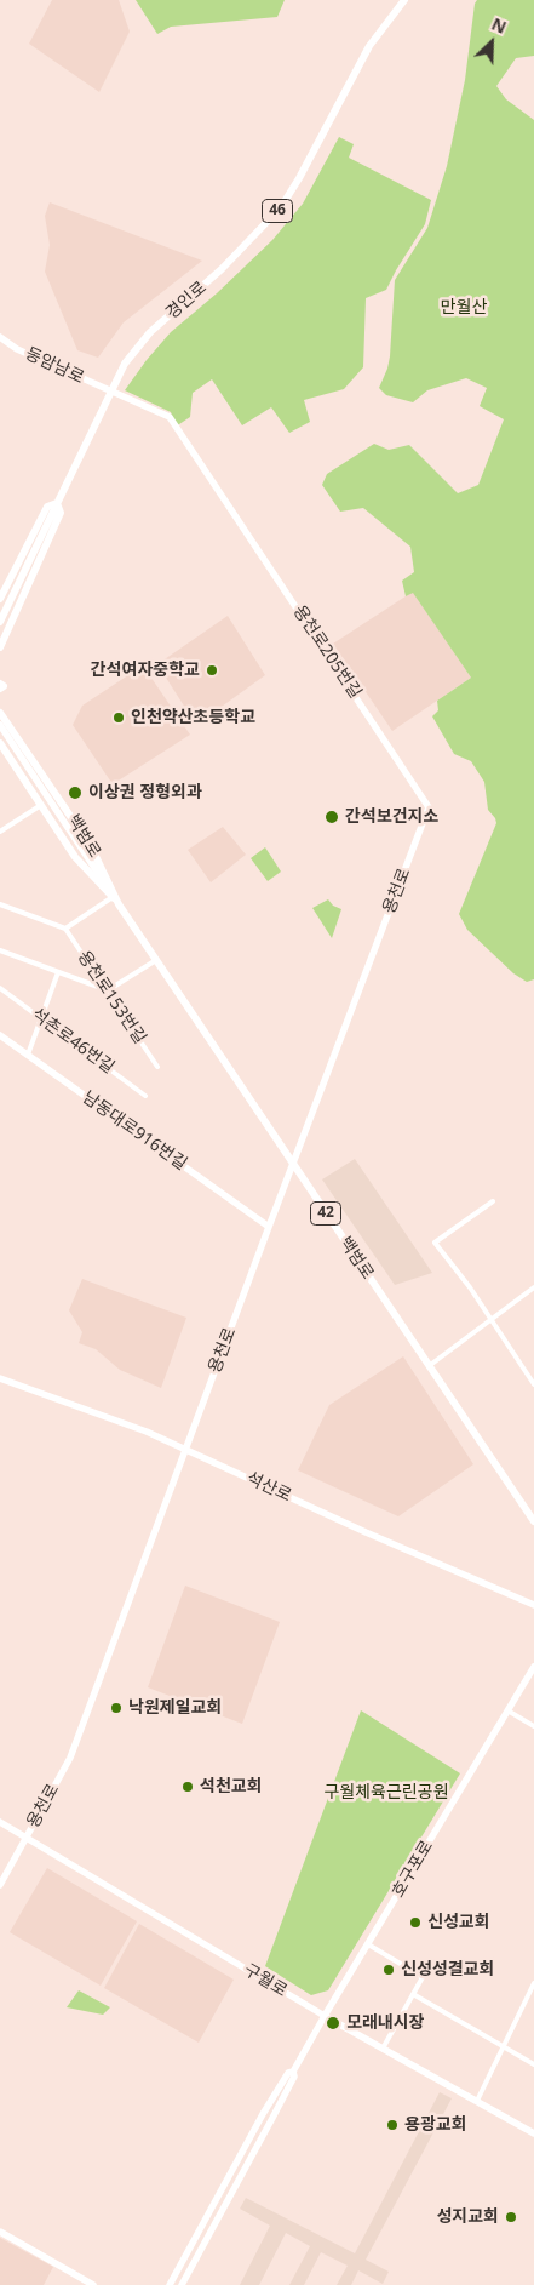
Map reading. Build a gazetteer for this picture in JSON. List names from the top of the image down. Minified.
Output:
{"streets":{"main road":["46","경인로","백범로","42"],"street":["동암남로","용천로205번길","용천로","용천로153번길","석촌로46번길","남동대로916번길","석산로","호구포로","구월로"]},"crossings":[["경인로","동암남로"],["동암남로","용천로205번길"],["용천로205번길","용천로"],["백범로","용천로"],["용천로","남동대로916번길"],["용천로","석산로"],["용천로","구월로"],["호구포로","구월로"]],"parks":["만월산","구월체육근린공원"],"places":["간석여자중학교","인천약산초등학교","이상권 정형외과","간석보건지소","낙원제일교회","석천교회","신성교회","신성성결교회","모래내시장","용광교회","성지교회"],"north":"top right"}
